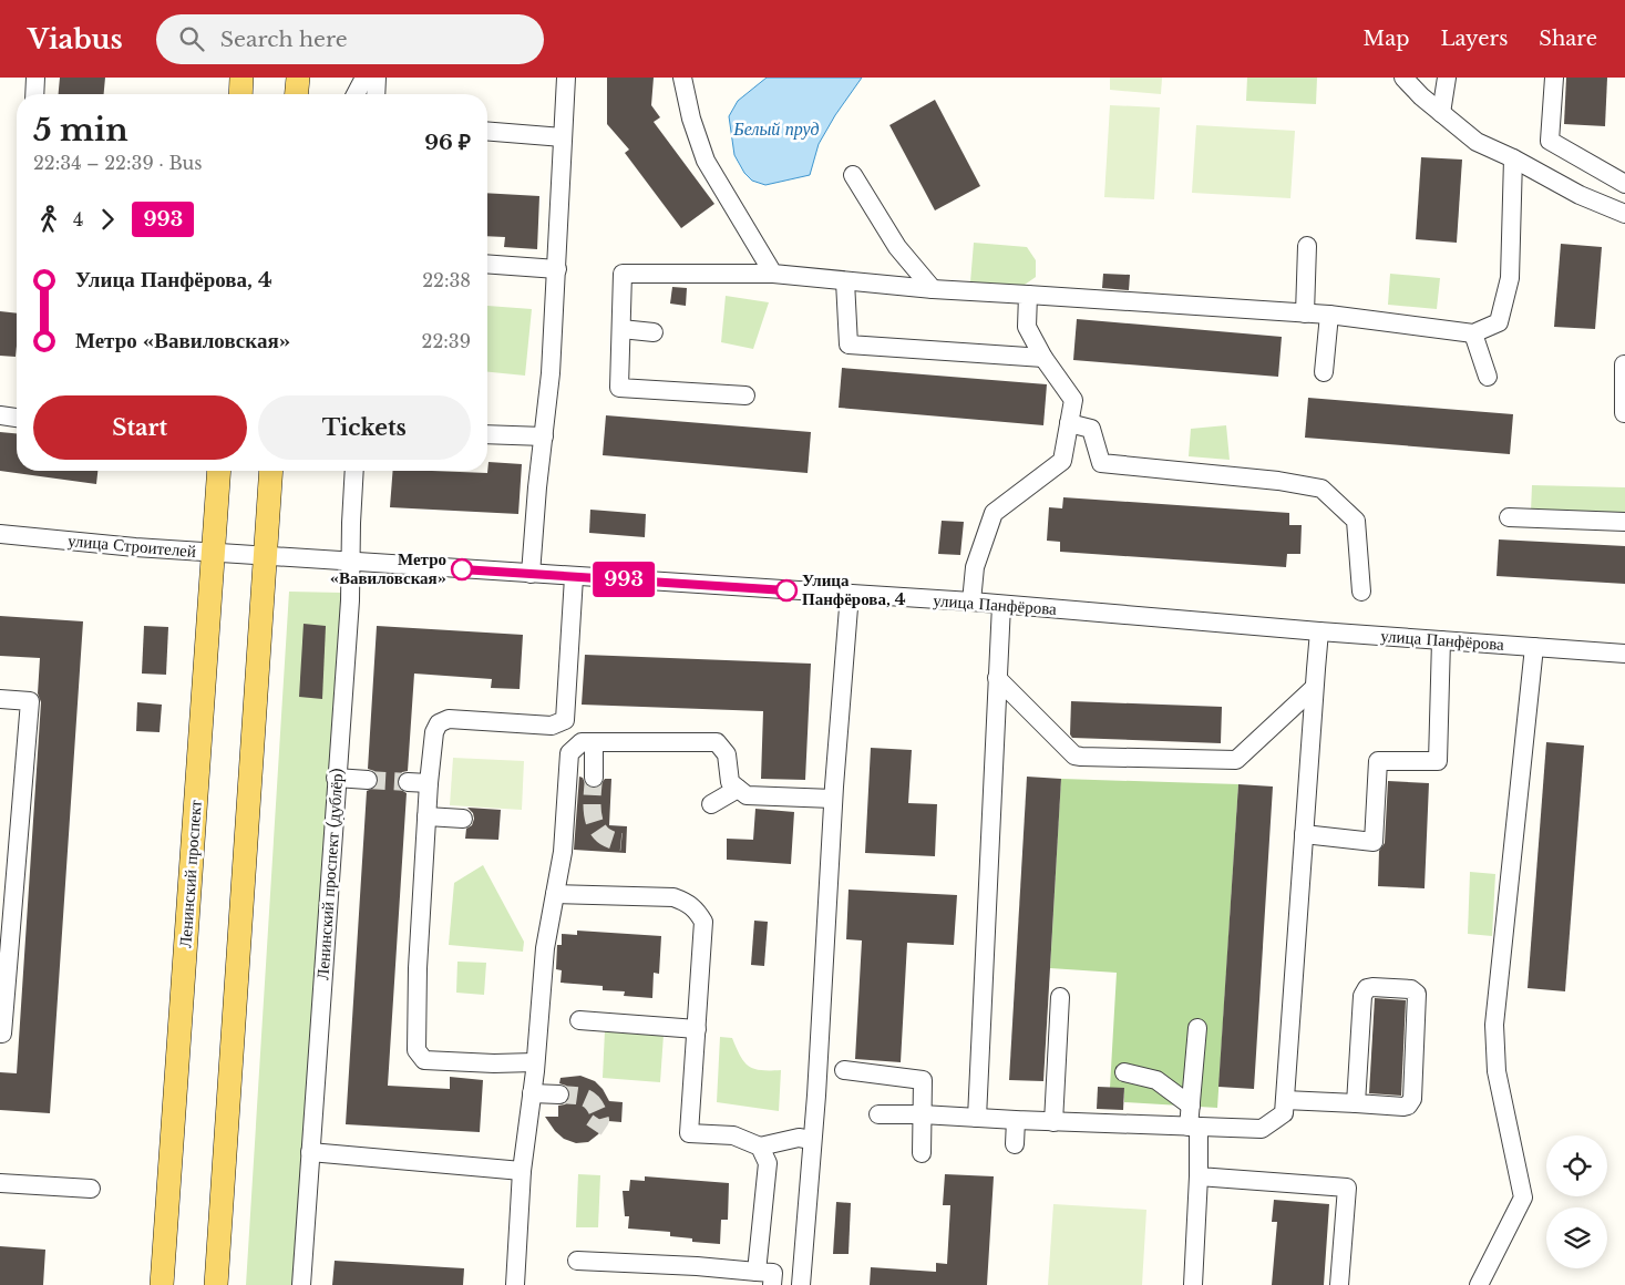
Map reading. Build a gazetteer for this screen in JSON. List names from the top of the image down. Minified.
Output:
{"streets":{"main road":["Ленинский проспект"],"street":["улица Строителей","улица Панфёрова","Ленинский проспект (дублёр)"]},"crossings":[["улица Строителей","улица Панфёрова"],["улица Строителей","Ленинский проспект"],["улица Панфёрова","Ленинский проспект (дублёр)"]],"water":["Белый пруд"],"places":["Метро «Вавиловская»","Улица Панфёрова, 4"],"lines":["bus line 993"],"page":{"header":"Viabus","search":"Search here","nav":["Map","Layers","Share"],"on_map":"993","heading":["5 min","22:34 – 22:39 · Bus","96 ₽"],"legs":["4","993"],"list":[{"name":"Улица Панфёрова, 4","value":"22:38"},{"name":"Метро «Вавиловская»","value":"22:39"}],"buttons":["Start","Tickets"]}}
